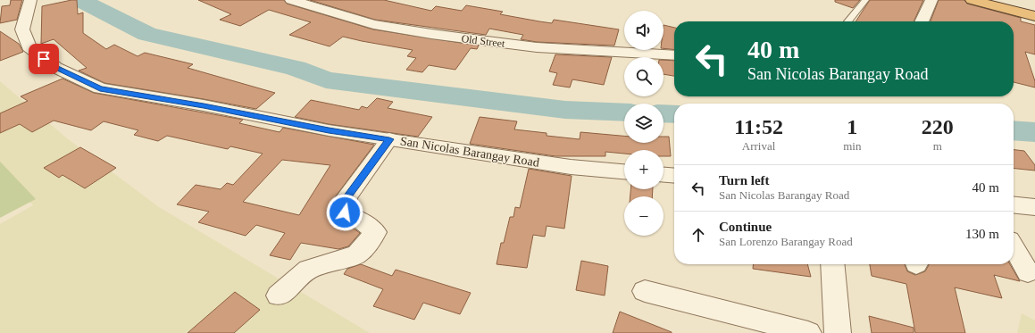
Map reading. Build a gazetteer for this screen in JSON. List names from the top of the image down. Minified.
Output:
{"streets":{"street":["Old Street","San Nicolas Barangay Road"]},"page":{"map_buttons":["+","−"],"turn":["40 m","San Nicolas Barangay Road"],"eta":["11:52","Arrival","1","min","220","m"],"list":[{"name":"Turn left","note":"San Nicolas Barangay Road","value":"40 m"},{"name":"Continue","note":"San Lorenzo Barangay Road","value":"130 m"}]}}
